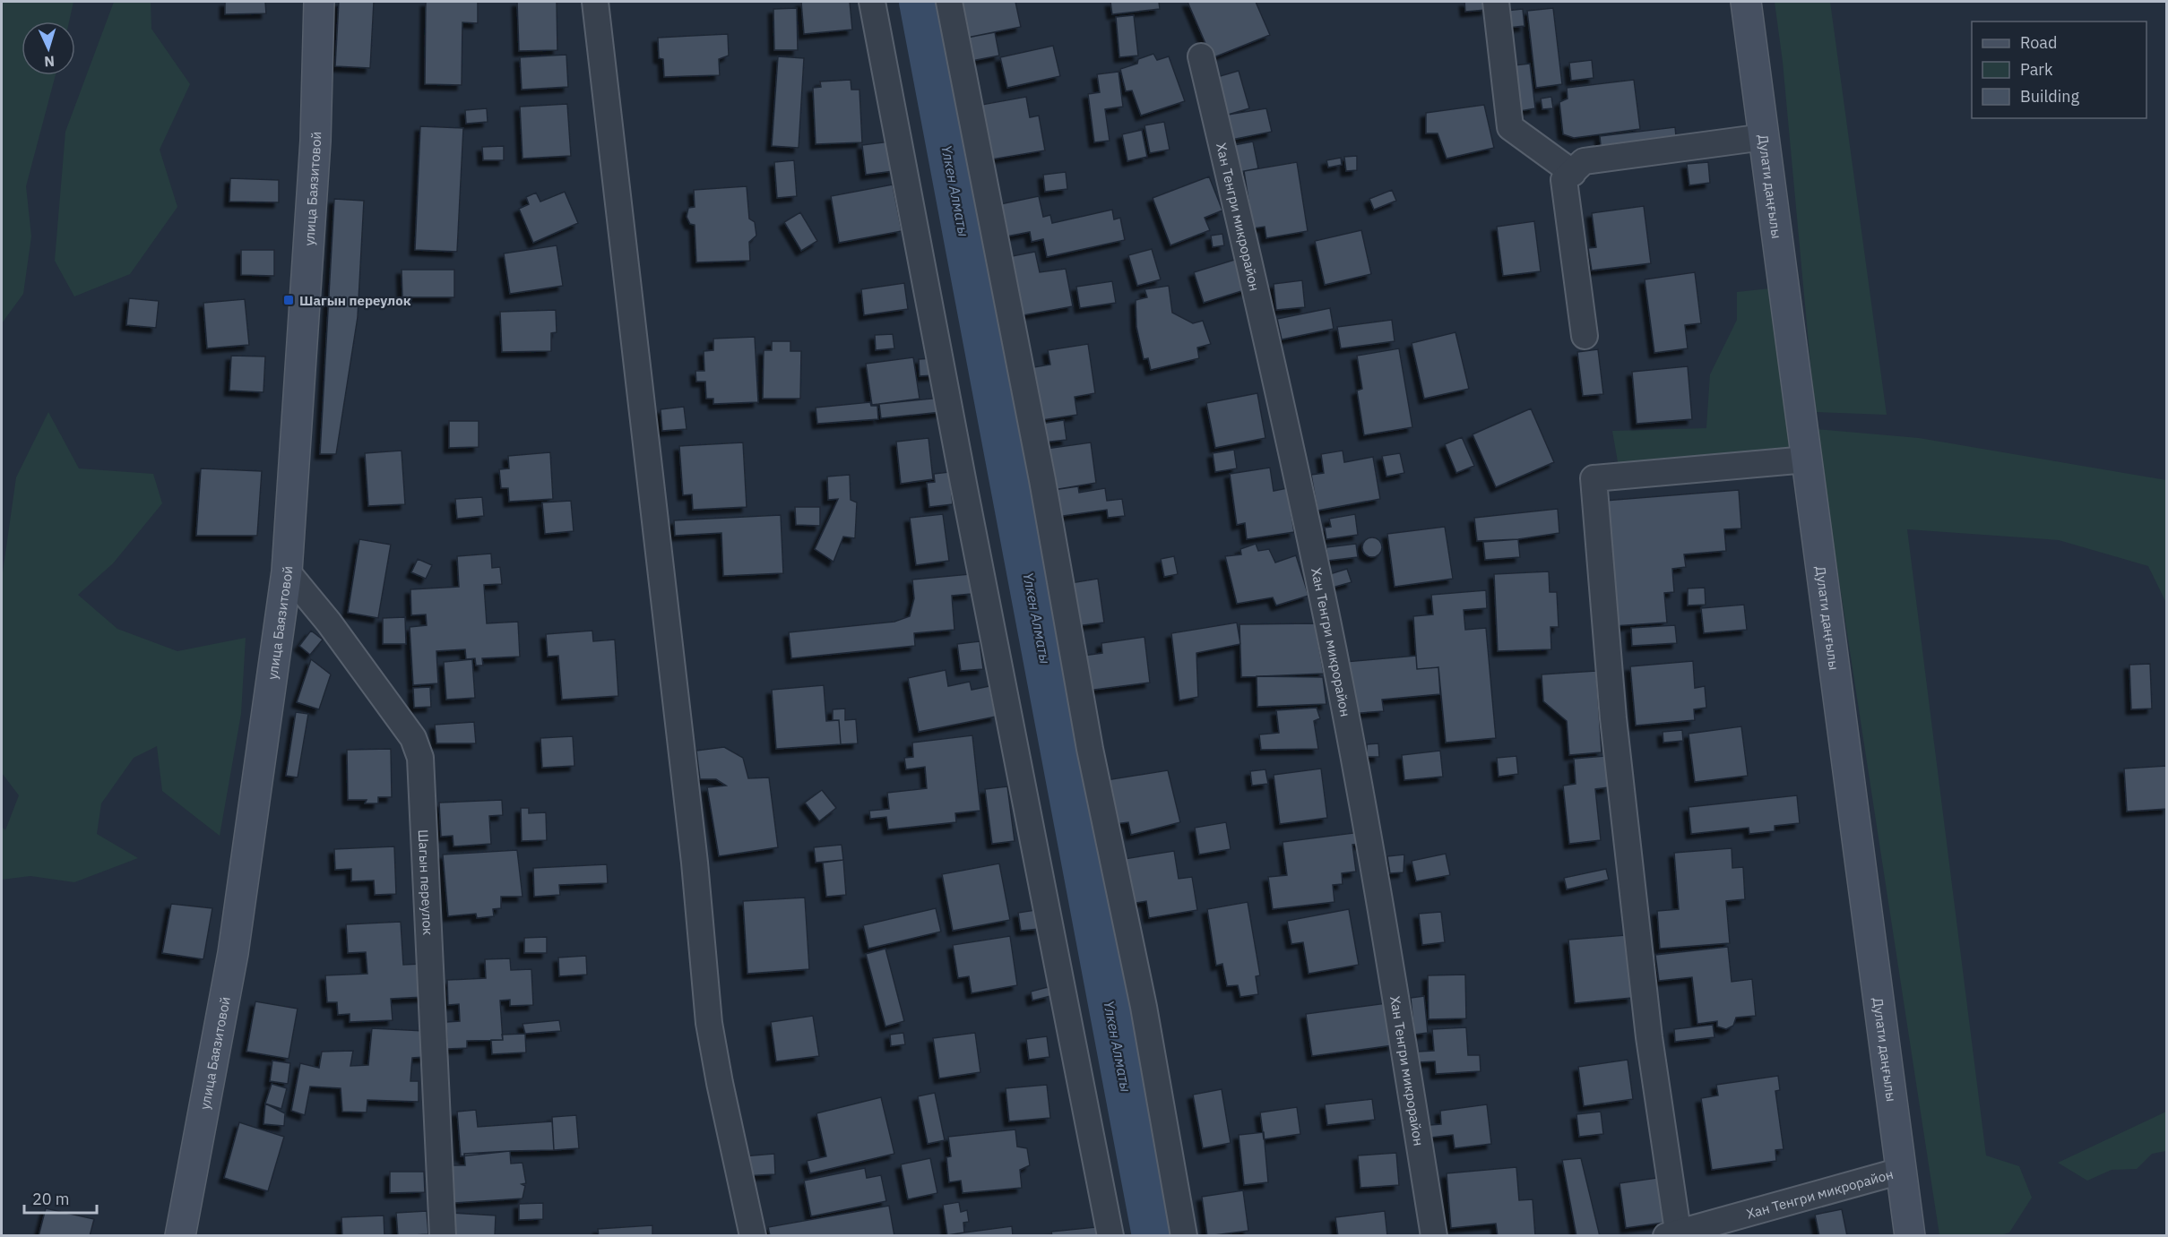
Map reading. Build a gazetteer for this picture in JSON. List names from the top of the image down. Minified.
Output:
{"streets":{"main road":["Дулати даңғылы","улица Баязитовой"],"street":["Хан Тенгри микрорайон","Шагын переулок"]},"crossings":[["Дулати даңғылы","Хан Тенгри микрорайон"],["улица Баязитовой","Шагын переулок"]],"water":["Үлкен Алматы"],"places":{"transit":["Шагын переулок"]},"legend":["Road","Park","Building"],"scale_bar":"20 m","north":"bottom"}
